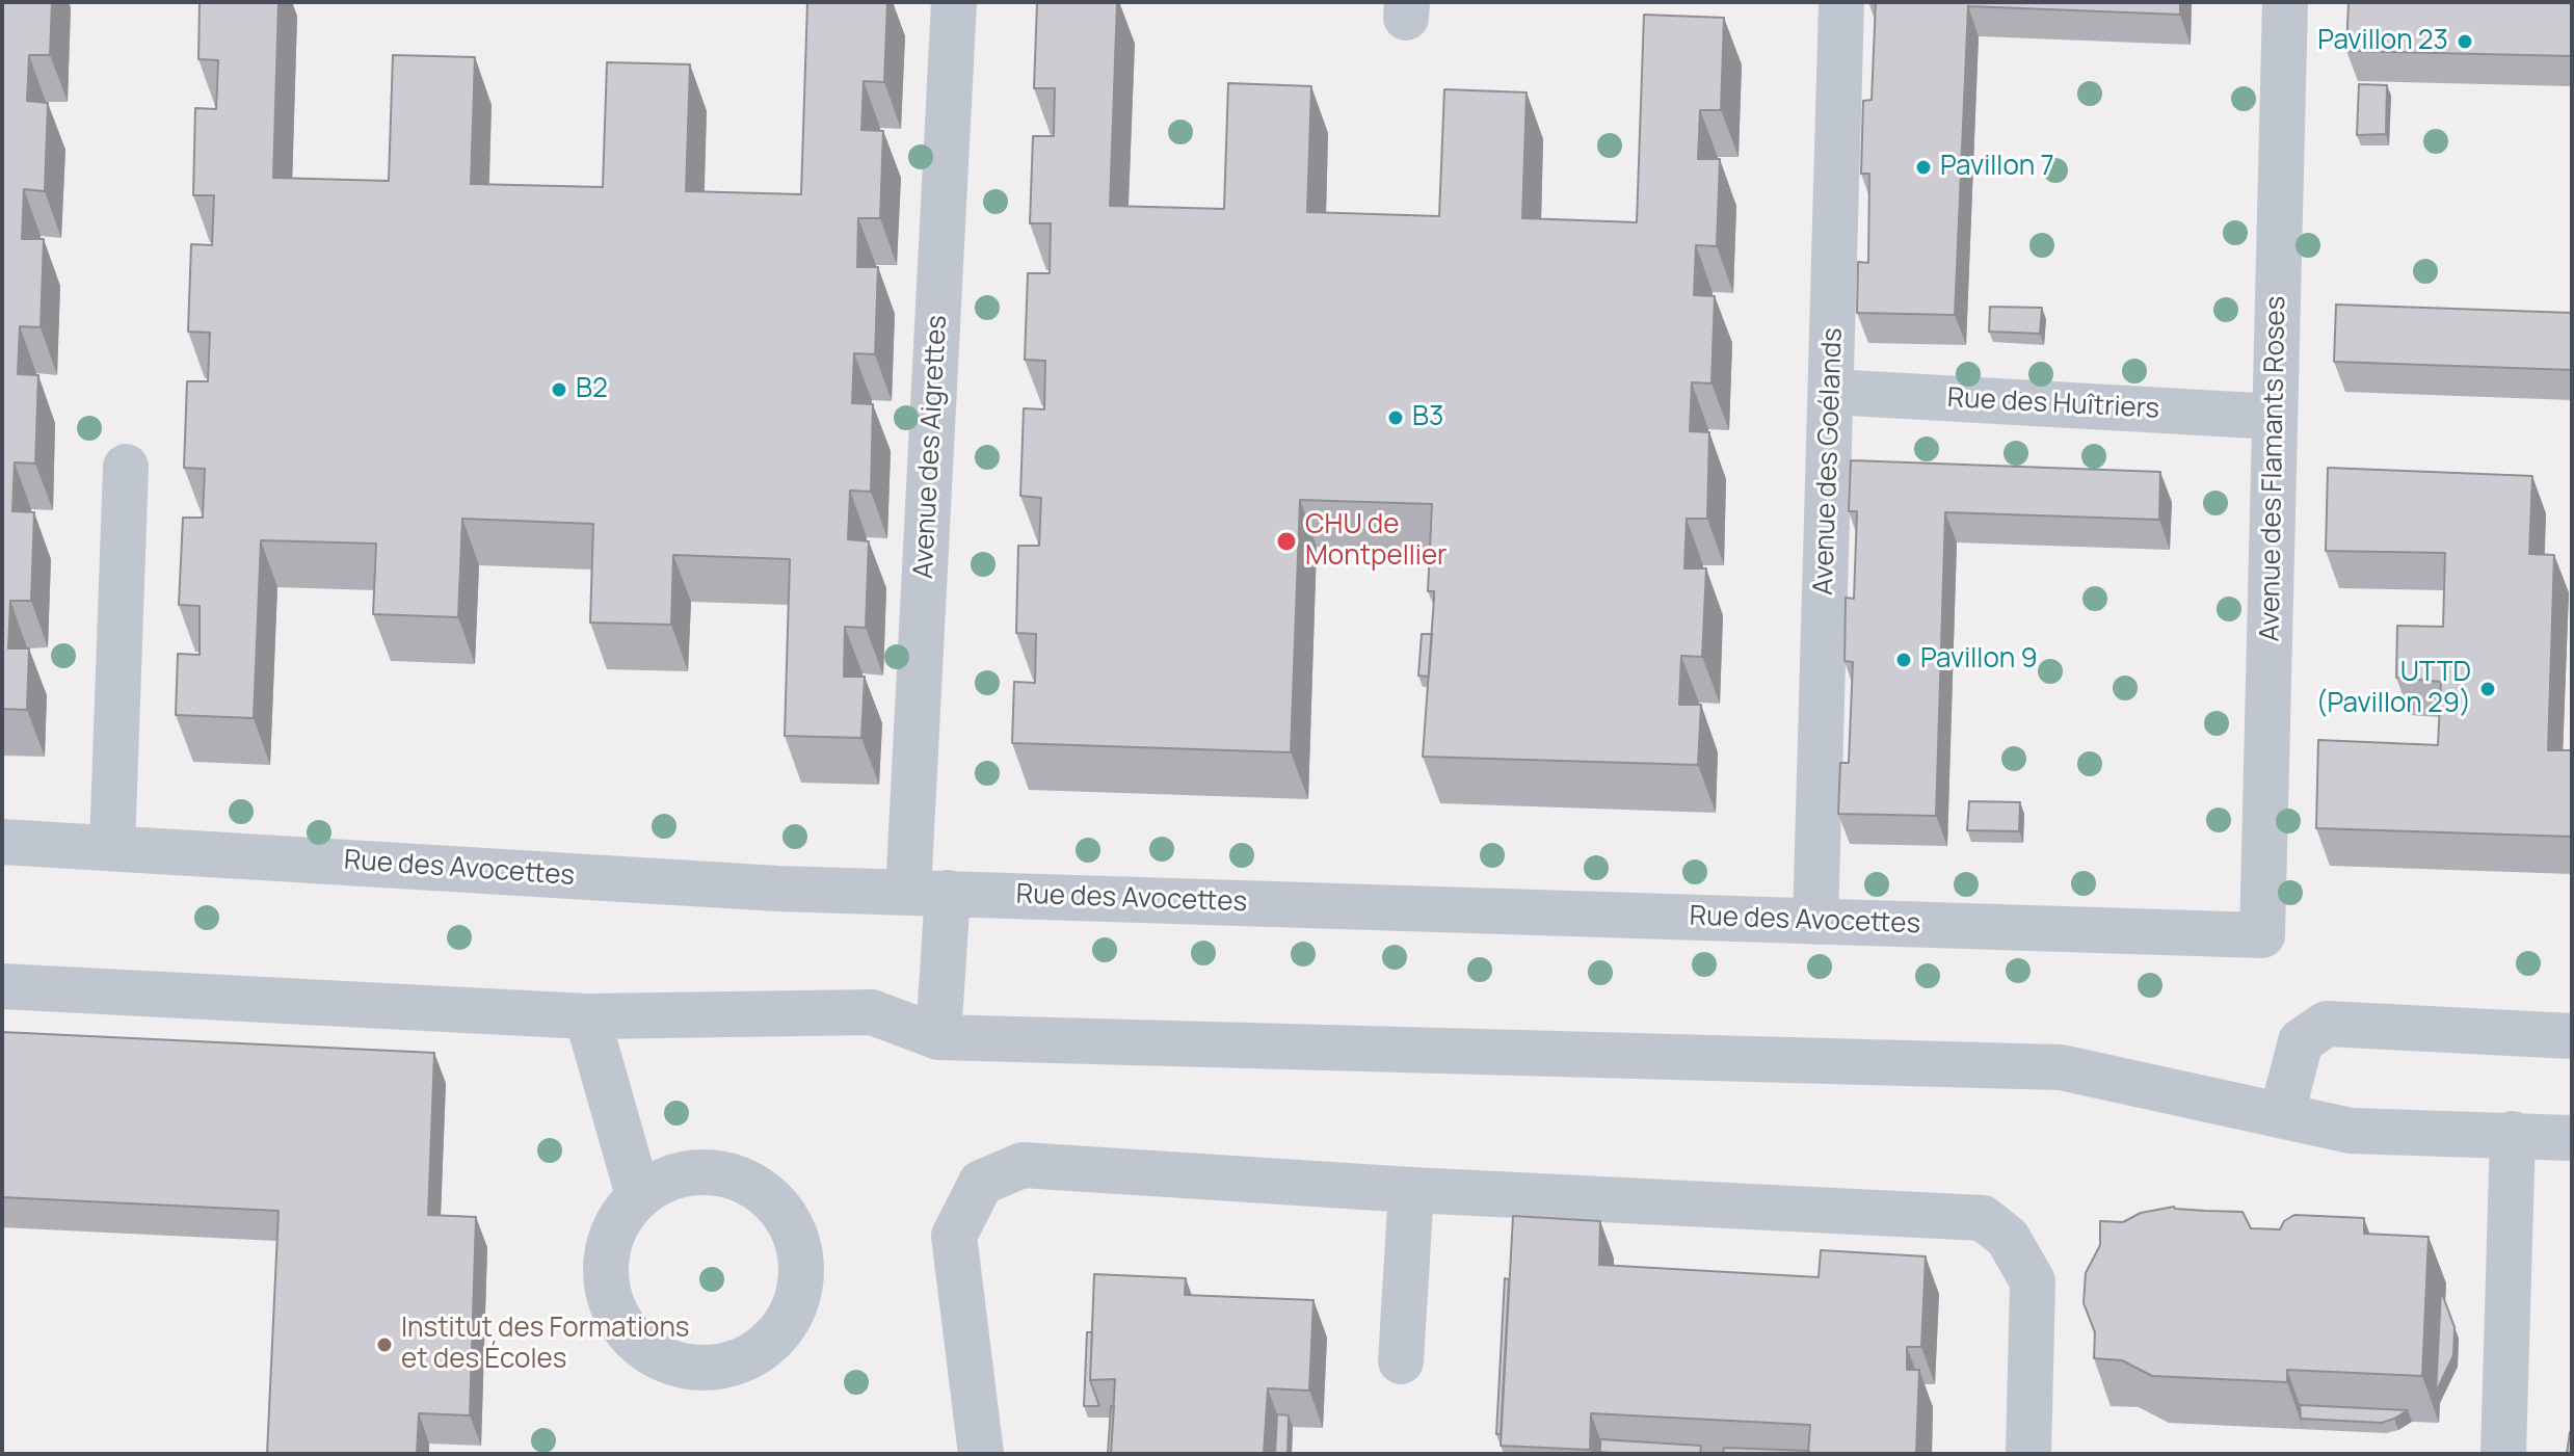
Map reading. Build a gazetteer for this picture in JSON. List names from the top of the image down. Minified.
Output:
{"streets":{"street":["Rue des Huîtriers","Avenue des Aigrettes","Avenue des Goélands","Avenue des Flamants Roses","Rue des Avocettes"]},"crossings":[["Rue des Huîtriers","Avenue des Goélands"],["Rue des Huîtriers","Avenue des Flamants Roses"],["Avenue des Aigrettes","Rue des Avocettes"],["Avenue des Goélands","Rue des Avocettes"],["Avenue des Flamants Roses","Rue des Avocettes"]],"places":["Pavillon 23","Pavillon 7","B2","B3","CHU de Montpellier","Pavillon 9","UTTD (Pavillon 29)","Institut des Formations et des Écoles"]}
